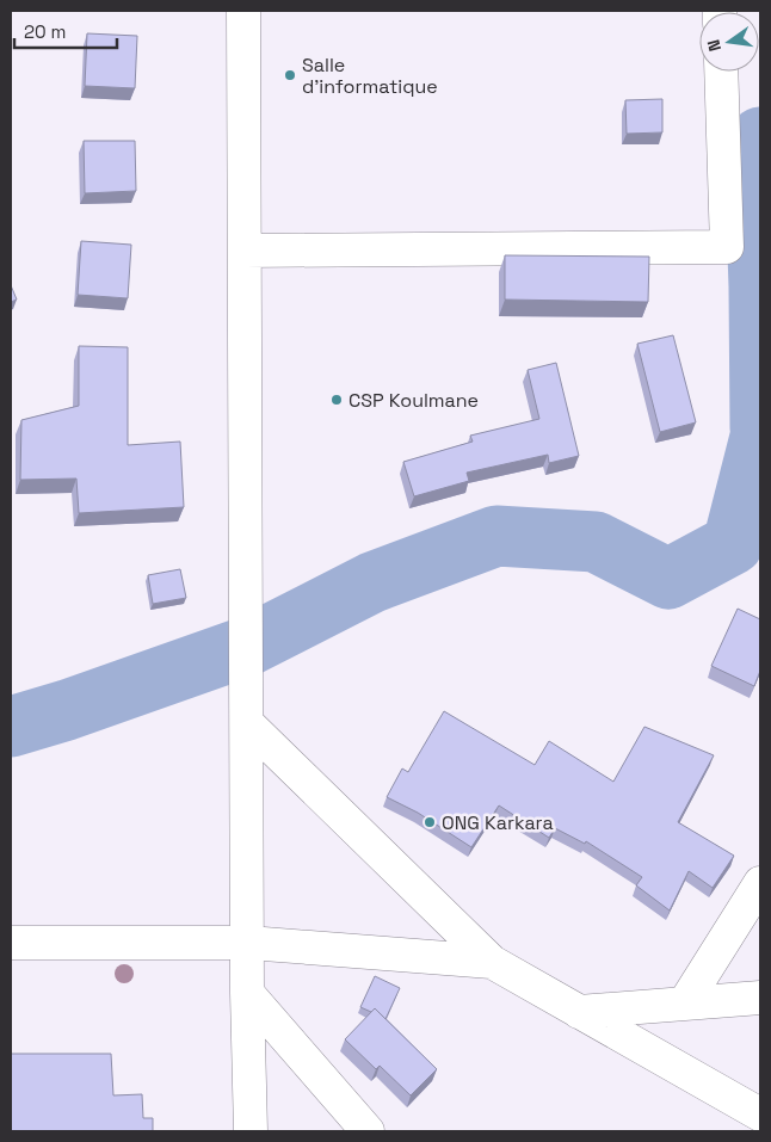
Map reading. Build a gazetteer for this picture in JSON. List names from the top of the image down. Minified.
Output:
{"places":["Salle d'informatique","CSP Koulmane","ONG Karkara"],"scale_bar":"20 m","north":"left"}
